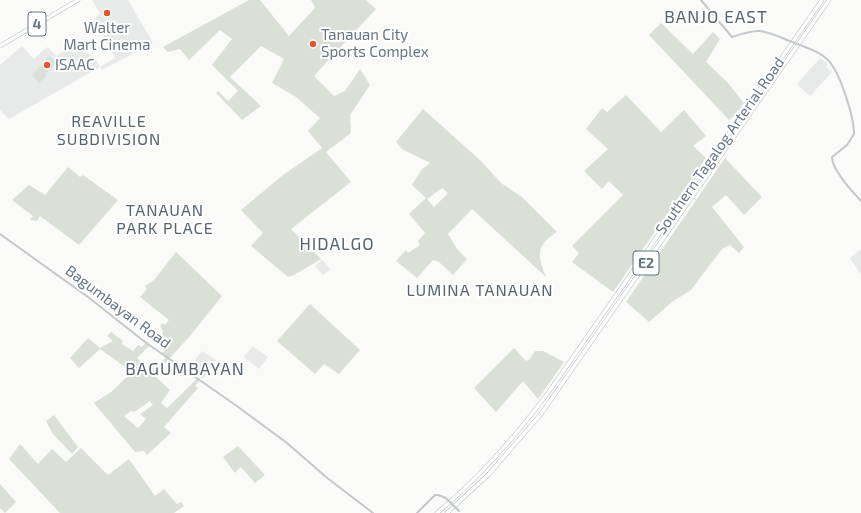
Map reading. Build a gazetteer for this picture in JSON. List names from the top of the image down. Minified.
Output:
{"streets":{"highway":["4","Southern Tagalog Arterial Road","E2"],"street":["Bagumbayan Road"]},"districts":["BANJO EAST","REAVILLE SUBDIVISION","TANAUAN PARK PLACE","HIDALGO","LUMINA TANAUAN","BAGUMBAYAN"],"places":["Walter Mart Cinema","Tanauan City Sports Complex","ISAAC"]}
